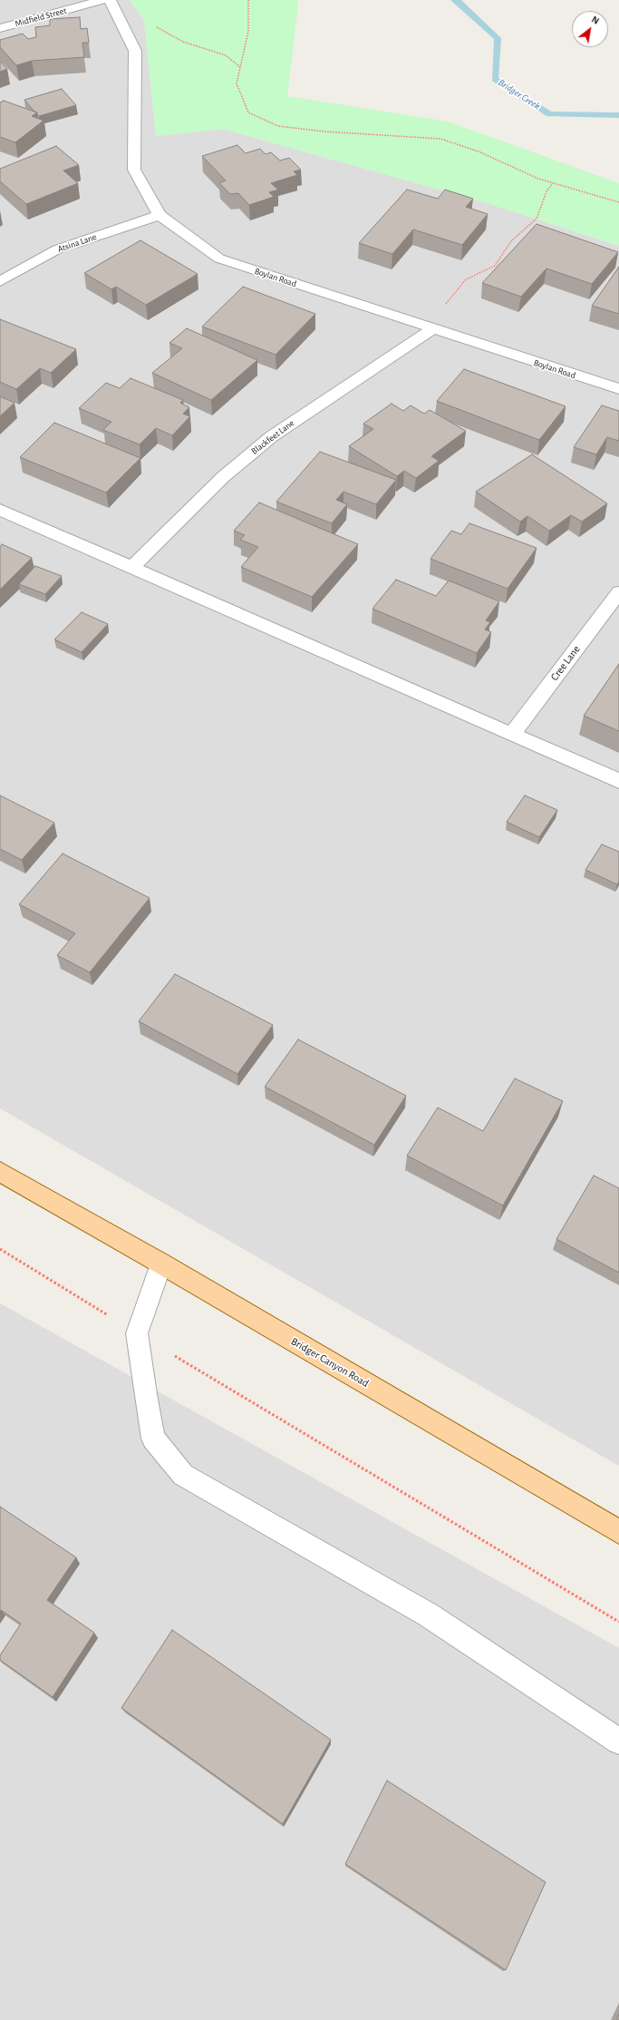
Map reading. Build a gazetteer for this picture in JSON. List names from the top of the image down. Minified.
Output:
{"streets":{"main road":["Bridger Canyon Road"],"street":["Midfield Street","Atsina Lane","Boylan Road","Blackfeet Lane","Cree Lane"]},"crossings":[["Atsina Lane","Boylan Road"],["Boylan Road","Blackfeet Lane"]],"water":["Bridger Creek"],"north":"top right"}
